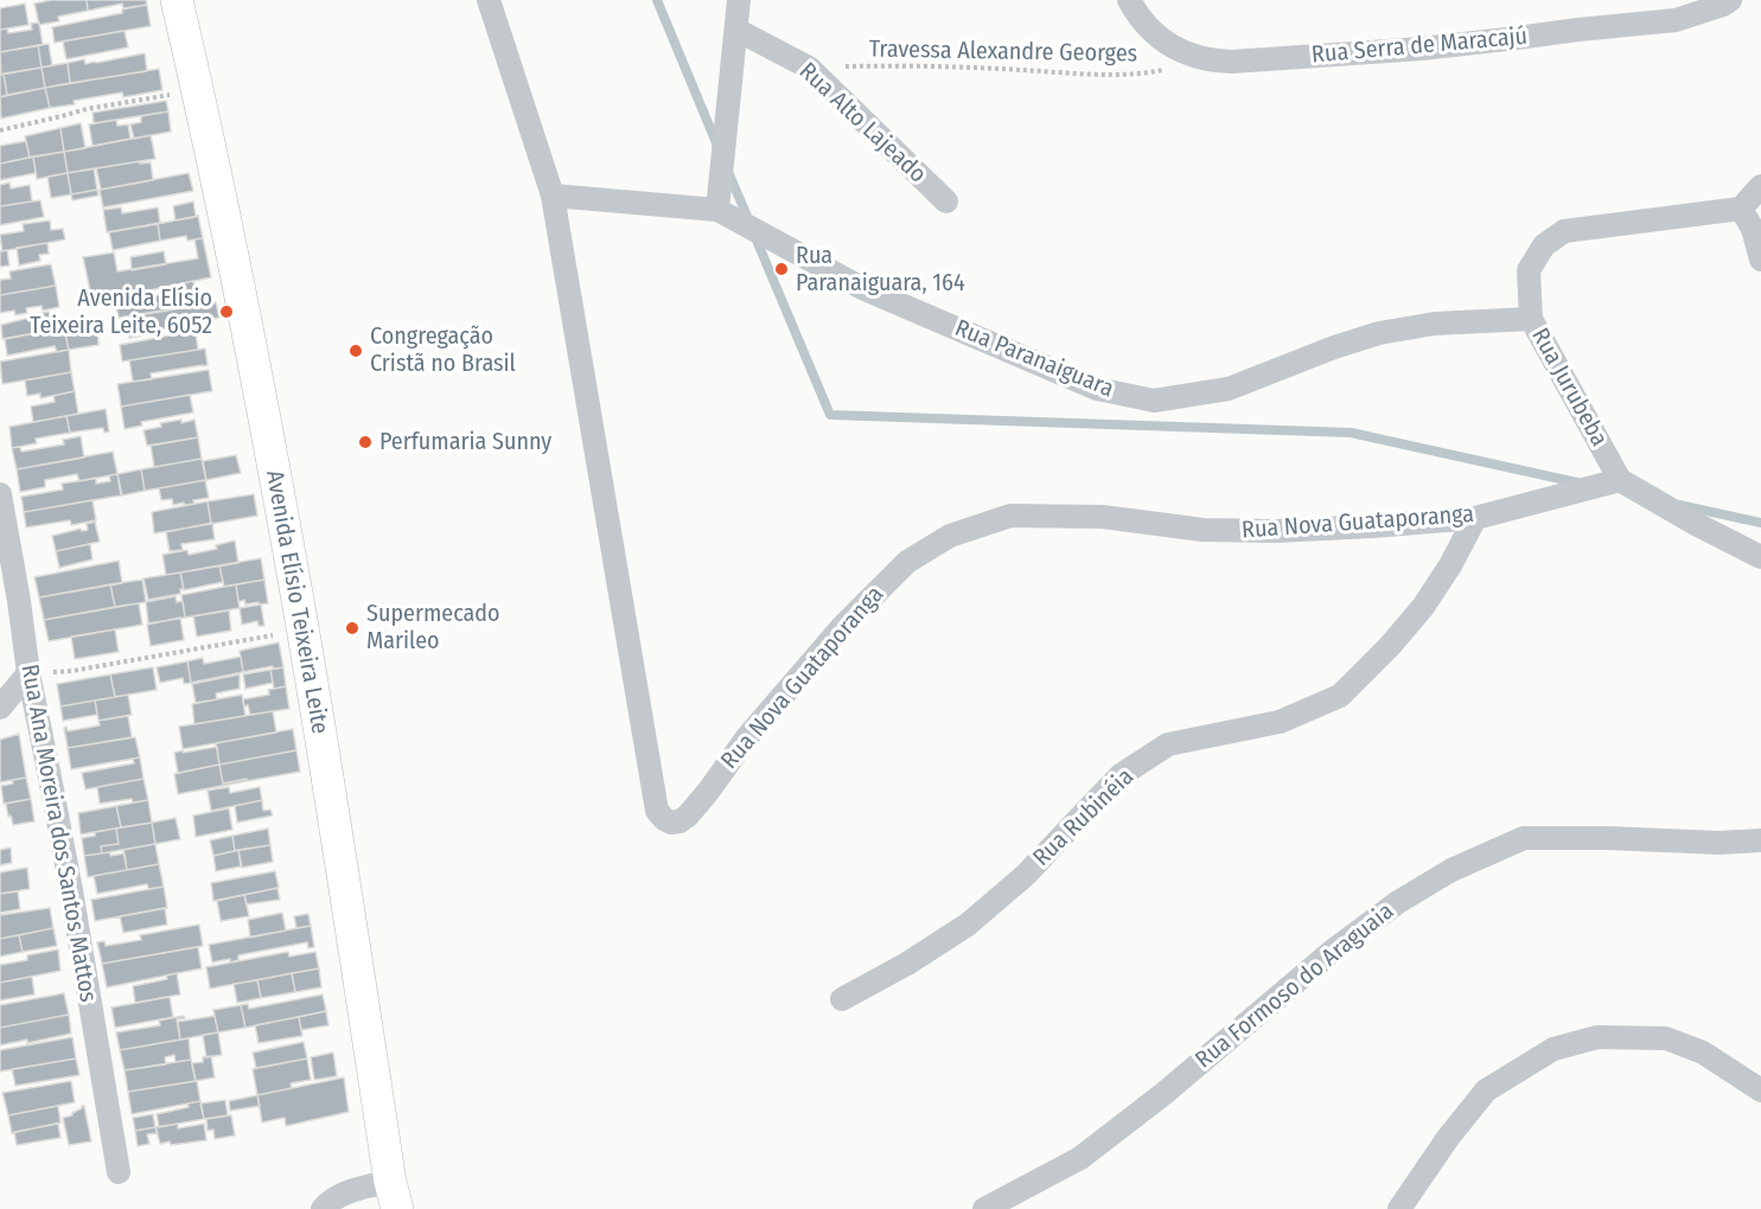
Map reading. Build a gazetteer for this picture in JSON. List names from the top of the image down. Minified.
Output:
{"streets":{"main road":["Avenida Elísio Teixeira Leite"],"street":["Rua Serra de Maracajú","Rua Alto Lajeado","Rua Paranaiguara","Rua Jurubeba","Rua Nova Guataporanga","Rua Rubinéia","Rua Ana Moreira dos Santos Mattos","Rua Formoso do Araguaia"],"path":["Travessa Alexandre Georges"]},"crossings":[["Rua Serra de Maracajú","Travessa Alexandre Georges"],["Travessa Alexandre Georges","Rua Alto Lajeado"],["Rua Paranaiguara","Rua Jurubeba"],["Rua Paranaiguara","Rua Nova Guataporanga"],["Rua Jurubeba","Rua Nova Guataporanga"],["Rua Nova Guataporanga","Rua Rubinéia"]],"places":["Rua Paranaiguara, 164","Avenida Elísio Teixeira Leite, 6052","Congregação Cristã no Brasil","Perfumaria Sunny","Supermecado Marileo"]}
